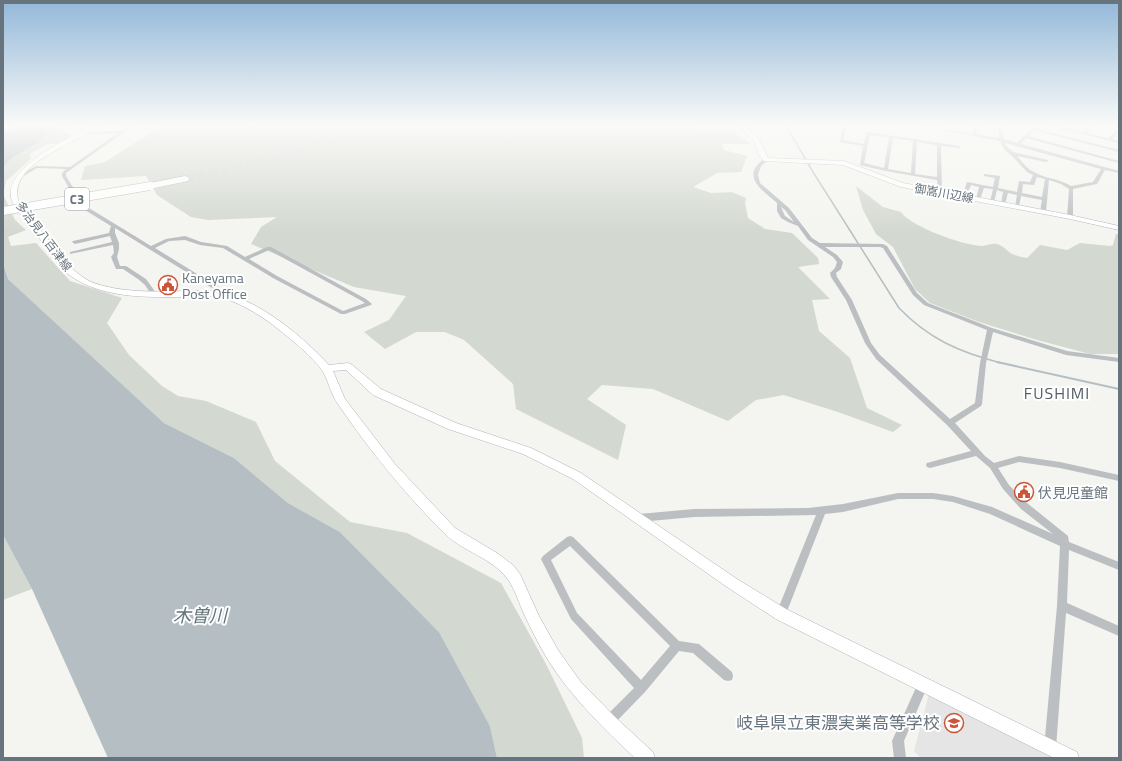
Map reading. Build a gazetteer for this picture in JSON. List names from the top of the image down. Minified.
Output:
{"streets":{"highway":["C3"],"main road":["御嵩川辺線","多治見八百津線"]},"districts":["FUSHIMI"],"water":["木曽川"],"places":{"public building":["Kaneyama Post Office","伏見児童館"],"school or university":["岐阜県立東濃実業高等学校"]}}
